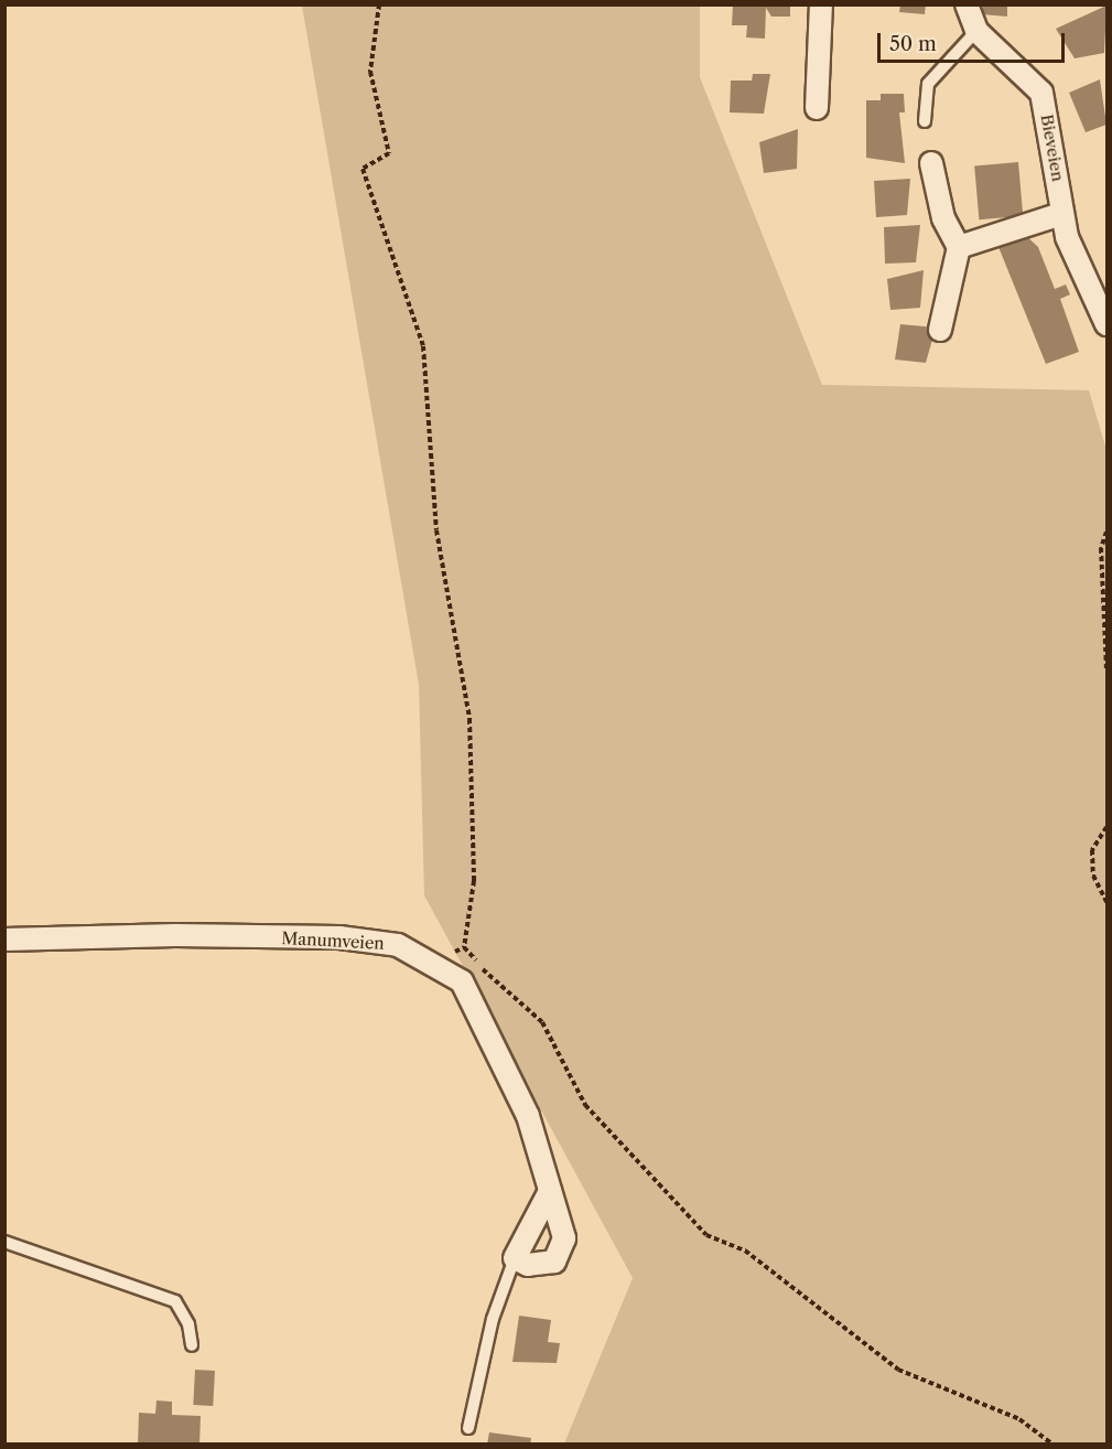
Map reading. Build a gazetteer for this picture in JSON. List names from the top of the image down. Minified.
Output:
{"streets":{"street":["Bieveien","Manumveien"]},"scale_bar":"50 m"}
